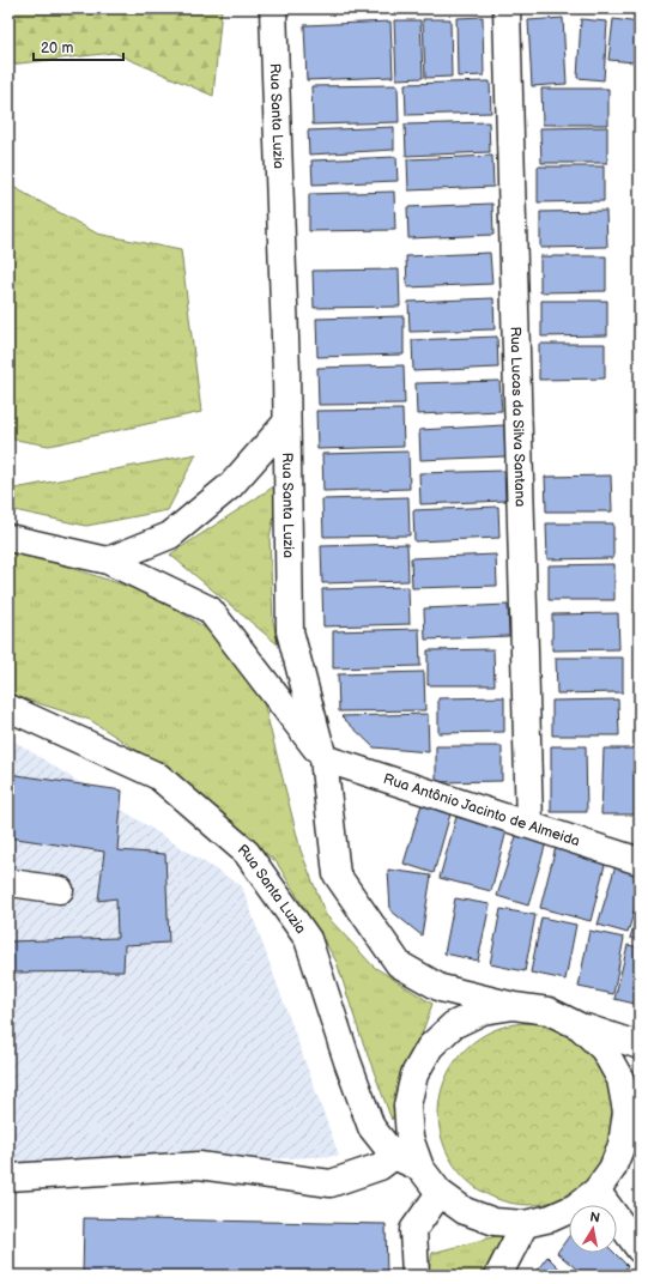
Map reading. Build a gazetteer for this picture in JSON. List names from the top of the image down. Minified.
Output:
{"streets":{"main road":["Rua Santa Luzia","Rua Lucas da Silva Santana","Rua Antônio Jacinto de Almeida"]},"crossings":[["Rua Santa Luzia","Rua Antônio Jacinto de Almeida"],["Rua Lucas da Silva Santana","Rua Antônio Jacinto de Almeida"]],"scale_bar":"20 m","north":"top"}
